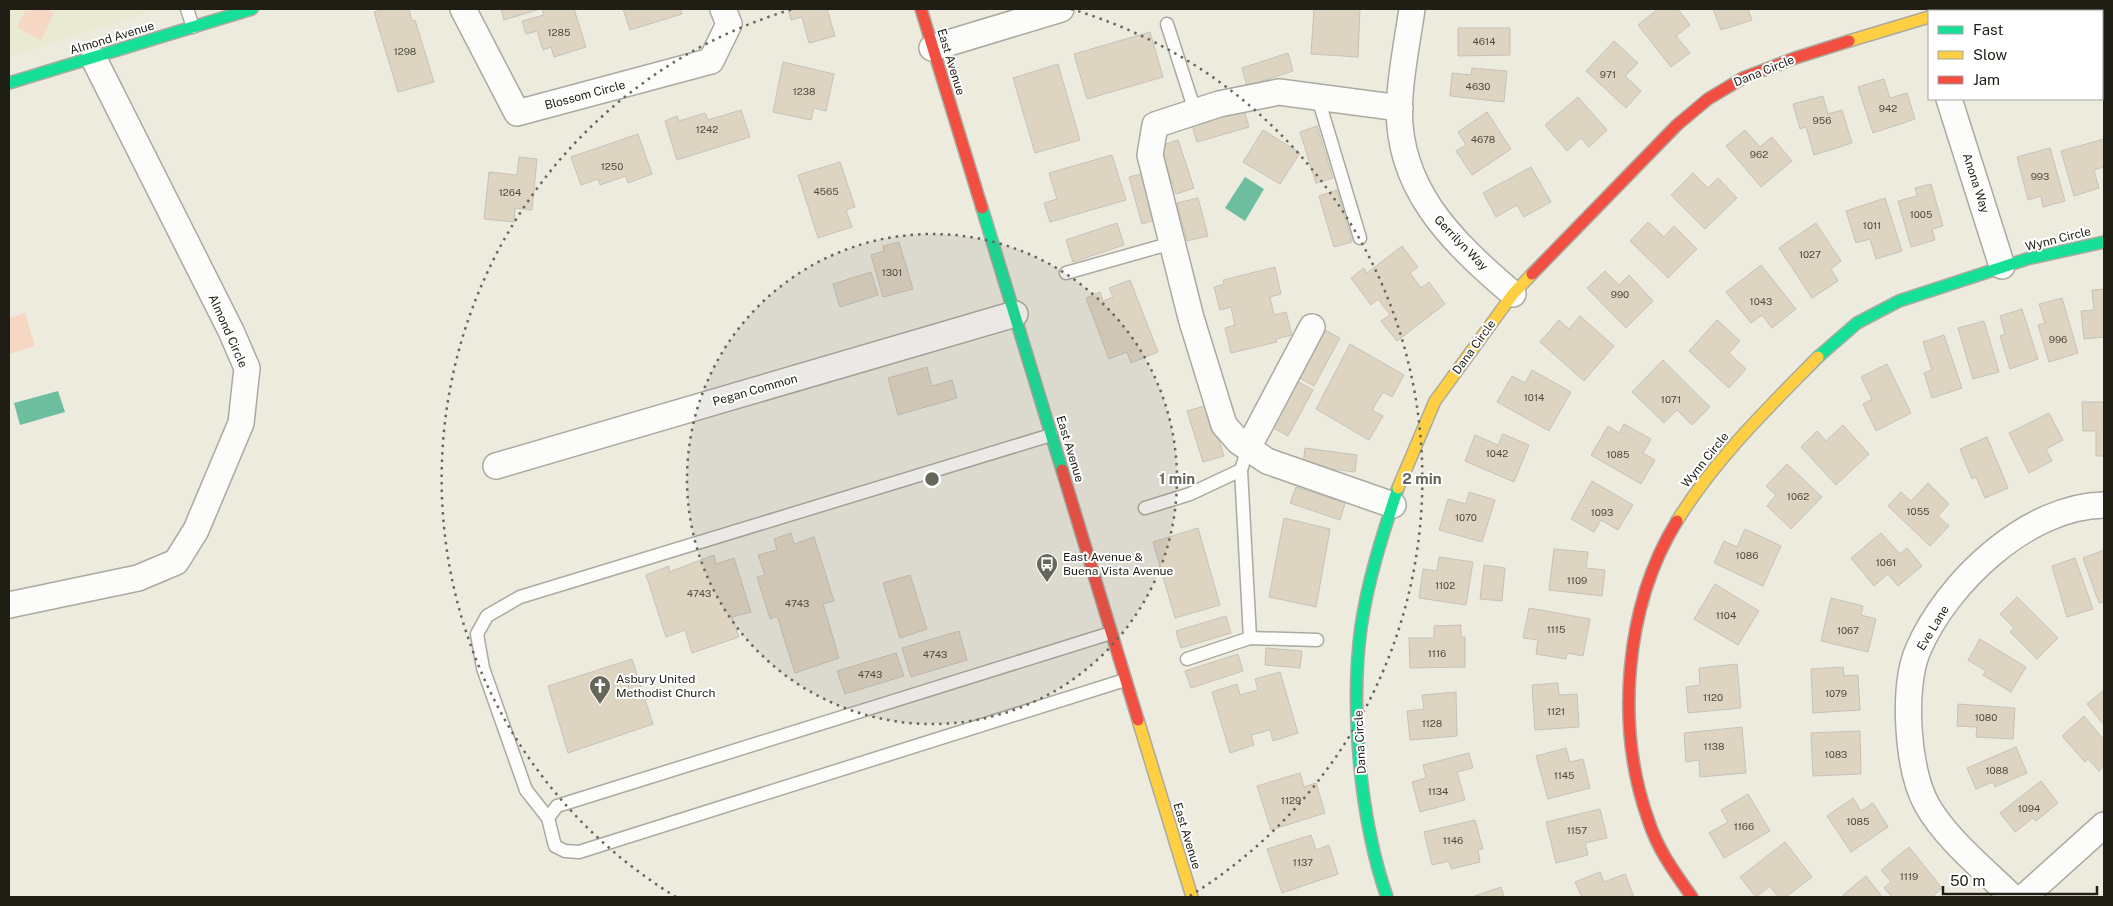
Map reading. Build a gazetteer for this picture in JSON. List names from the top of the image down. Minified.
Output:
{"streets":{"street":["Almond Avenue","East Avenue","Dana Circle","Blossom Circle","Anona Way","Wynn Circle","Gerrilyn Way","Almond Circle","Pegan Common","Eve Lane"]},"crossings":[["Almond Avenue","Almond Circle"],["East Avenue","Pegan Common"],["Dana Circle","Gerrilyn Way"],["Anona Way","Wynn Circle"]],"places":{"bus stop":["East Avenue & Buena Vista Avenue"],"church":["Asbury United Methodist Church"]},"house_numbers":["1285","4614","1298","971","4630","1238","942","956","1242","4678","962","1250","993","4565","1264","1005","1011","1027","1301","990","1043","996","1014","1071","1042","1085","1062","1055","1093","1070","1086","1061","1109","1102","4743","4743","1104","1115","1067","1116","4743","4743","1079","1120","1121","1080","1128","1138","1083","1088","1145","1134","1129","1094","1085","1166","1157","1146","1137","1119"],"legend":["Fast","Slow","Jam"],"scale_bar":"50 m","rings":["1 min","2 min"]}
